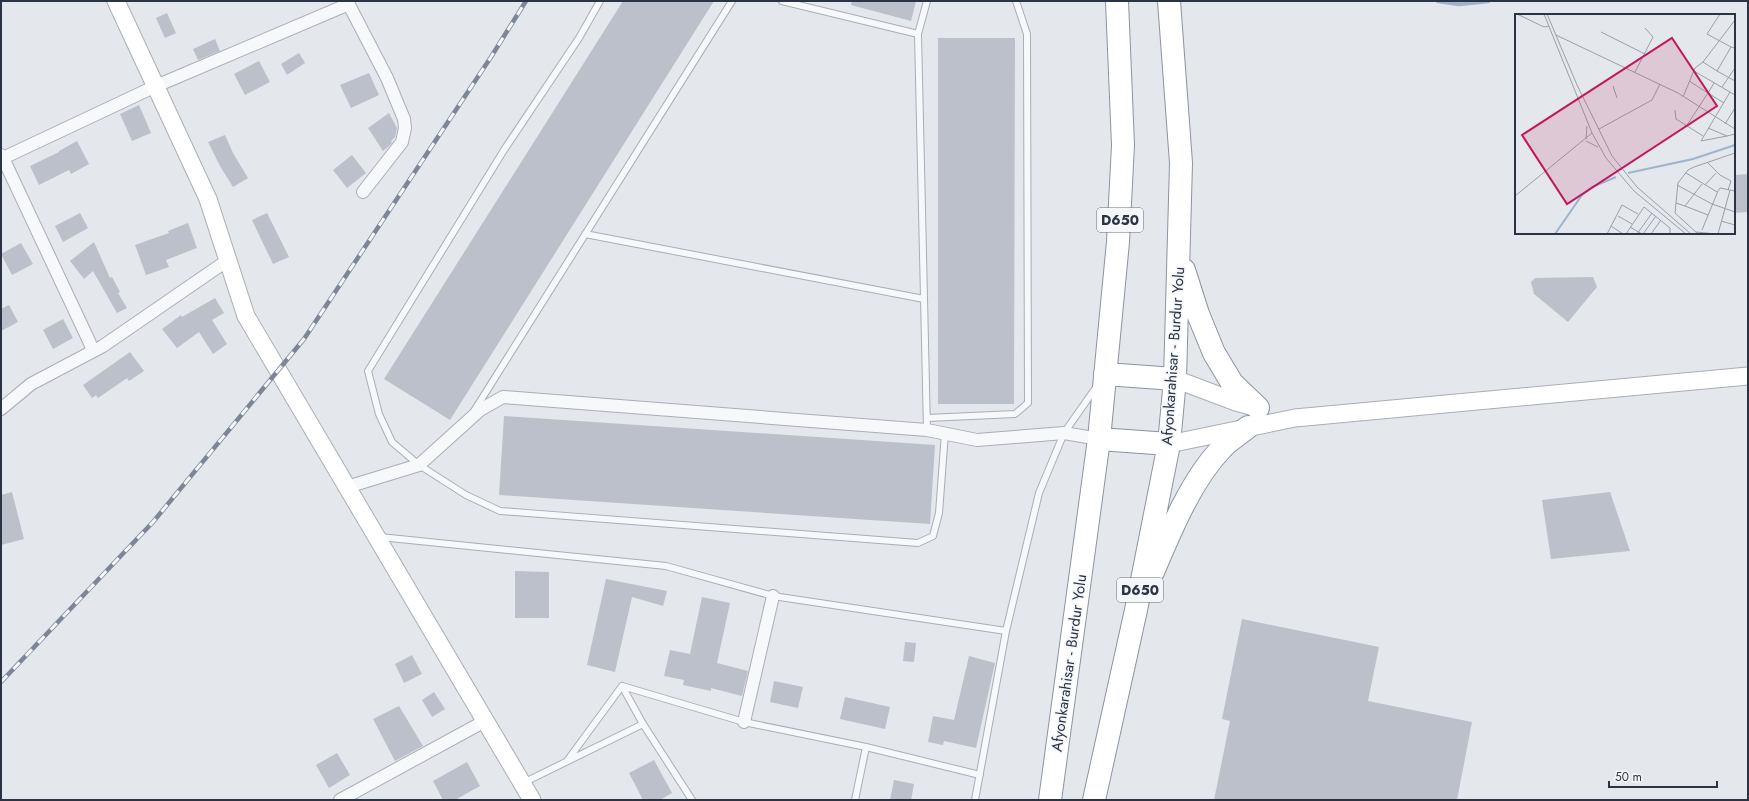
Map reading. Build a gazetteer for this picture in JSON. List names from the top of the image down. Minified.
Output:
{"streets":{"highway":["D650","Afyonkarahisar - Burdur Yolu"]},"scale_bar":"50 m"}
